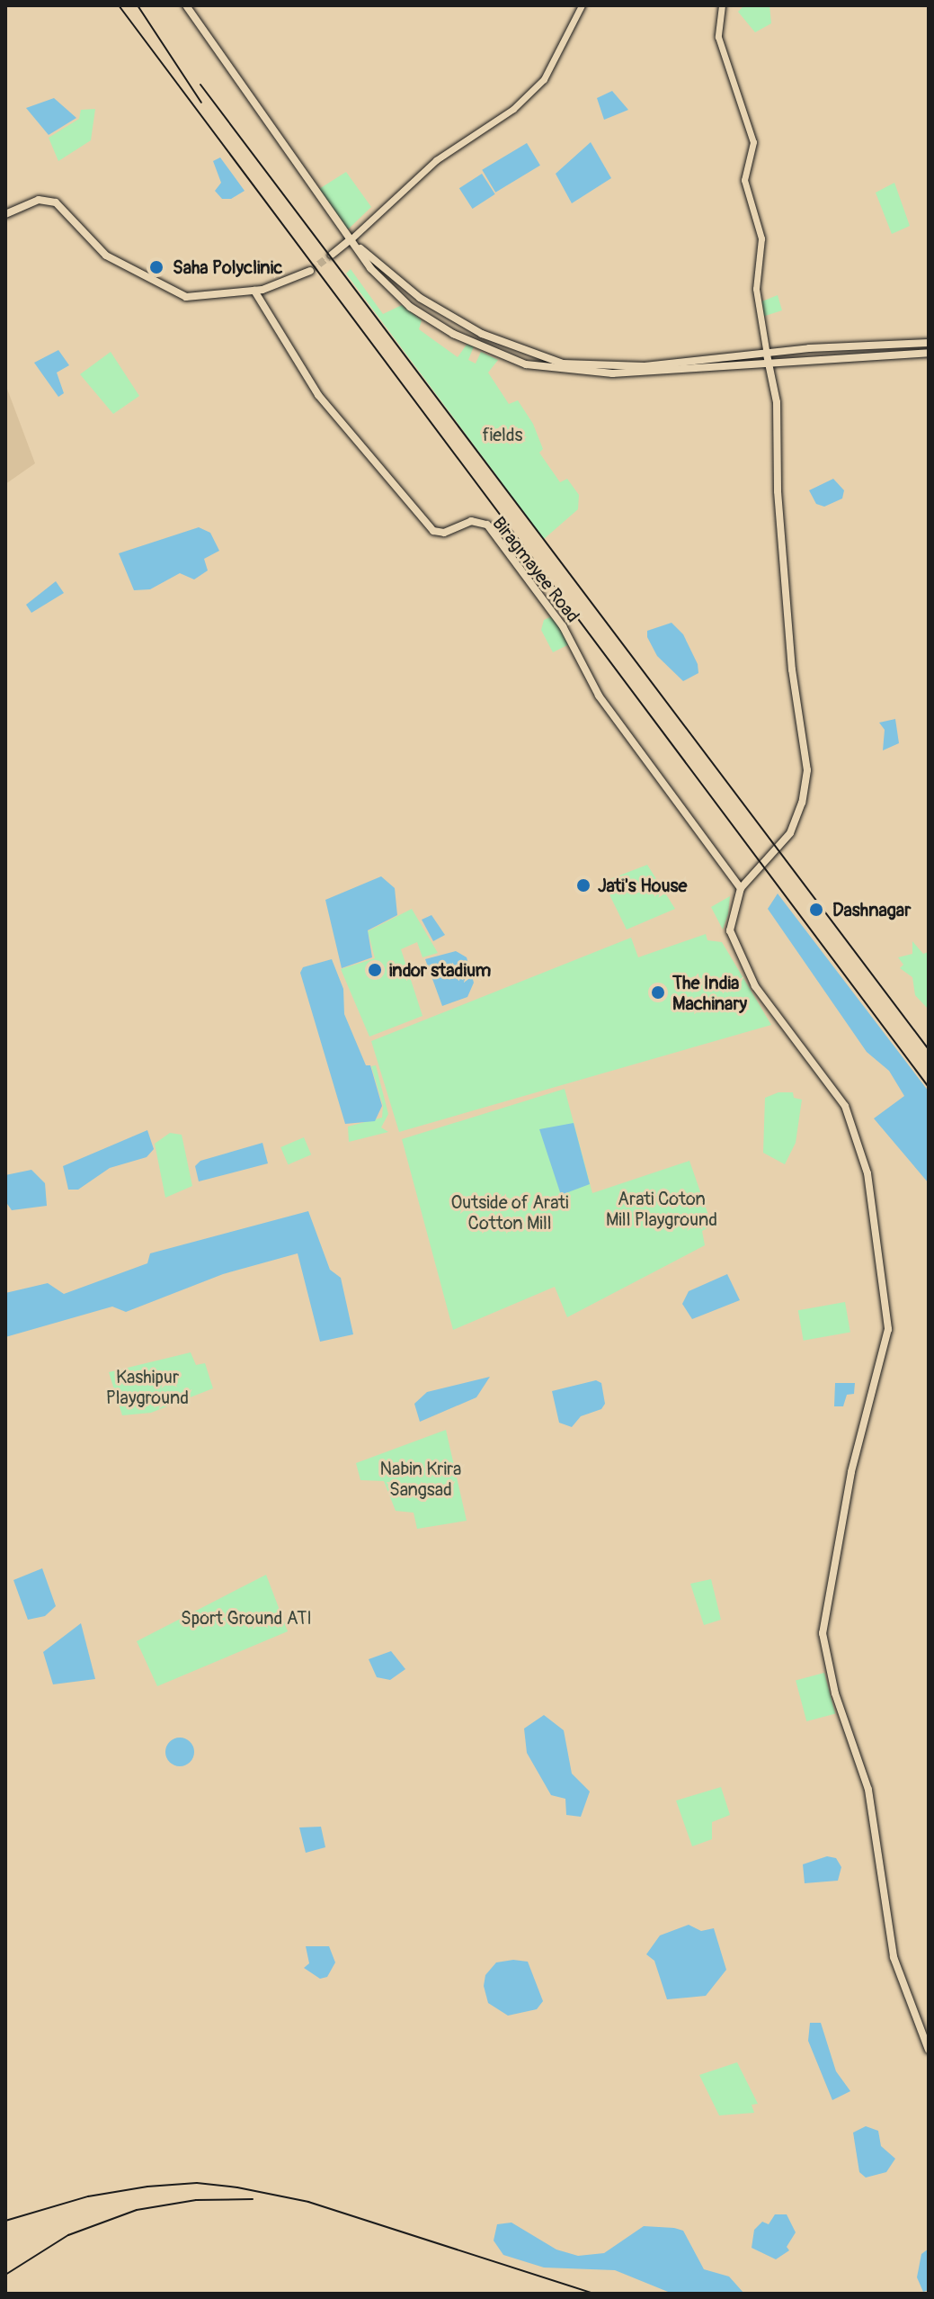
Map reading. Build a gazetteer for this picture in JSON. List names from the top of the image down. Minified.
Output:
{"streets":{"main road":["Biragmayee Road"]},"parks":["fields","Arati Coton Mill Playground","Outside of Arati Cotton Mill","Kashipur Playground","Nabin Krira Sangsad","Sport Ground ATI"],"places":["Saha Polyclinic","Jati's House","Dashnagar","indor stadium","The India Machinary"]}
